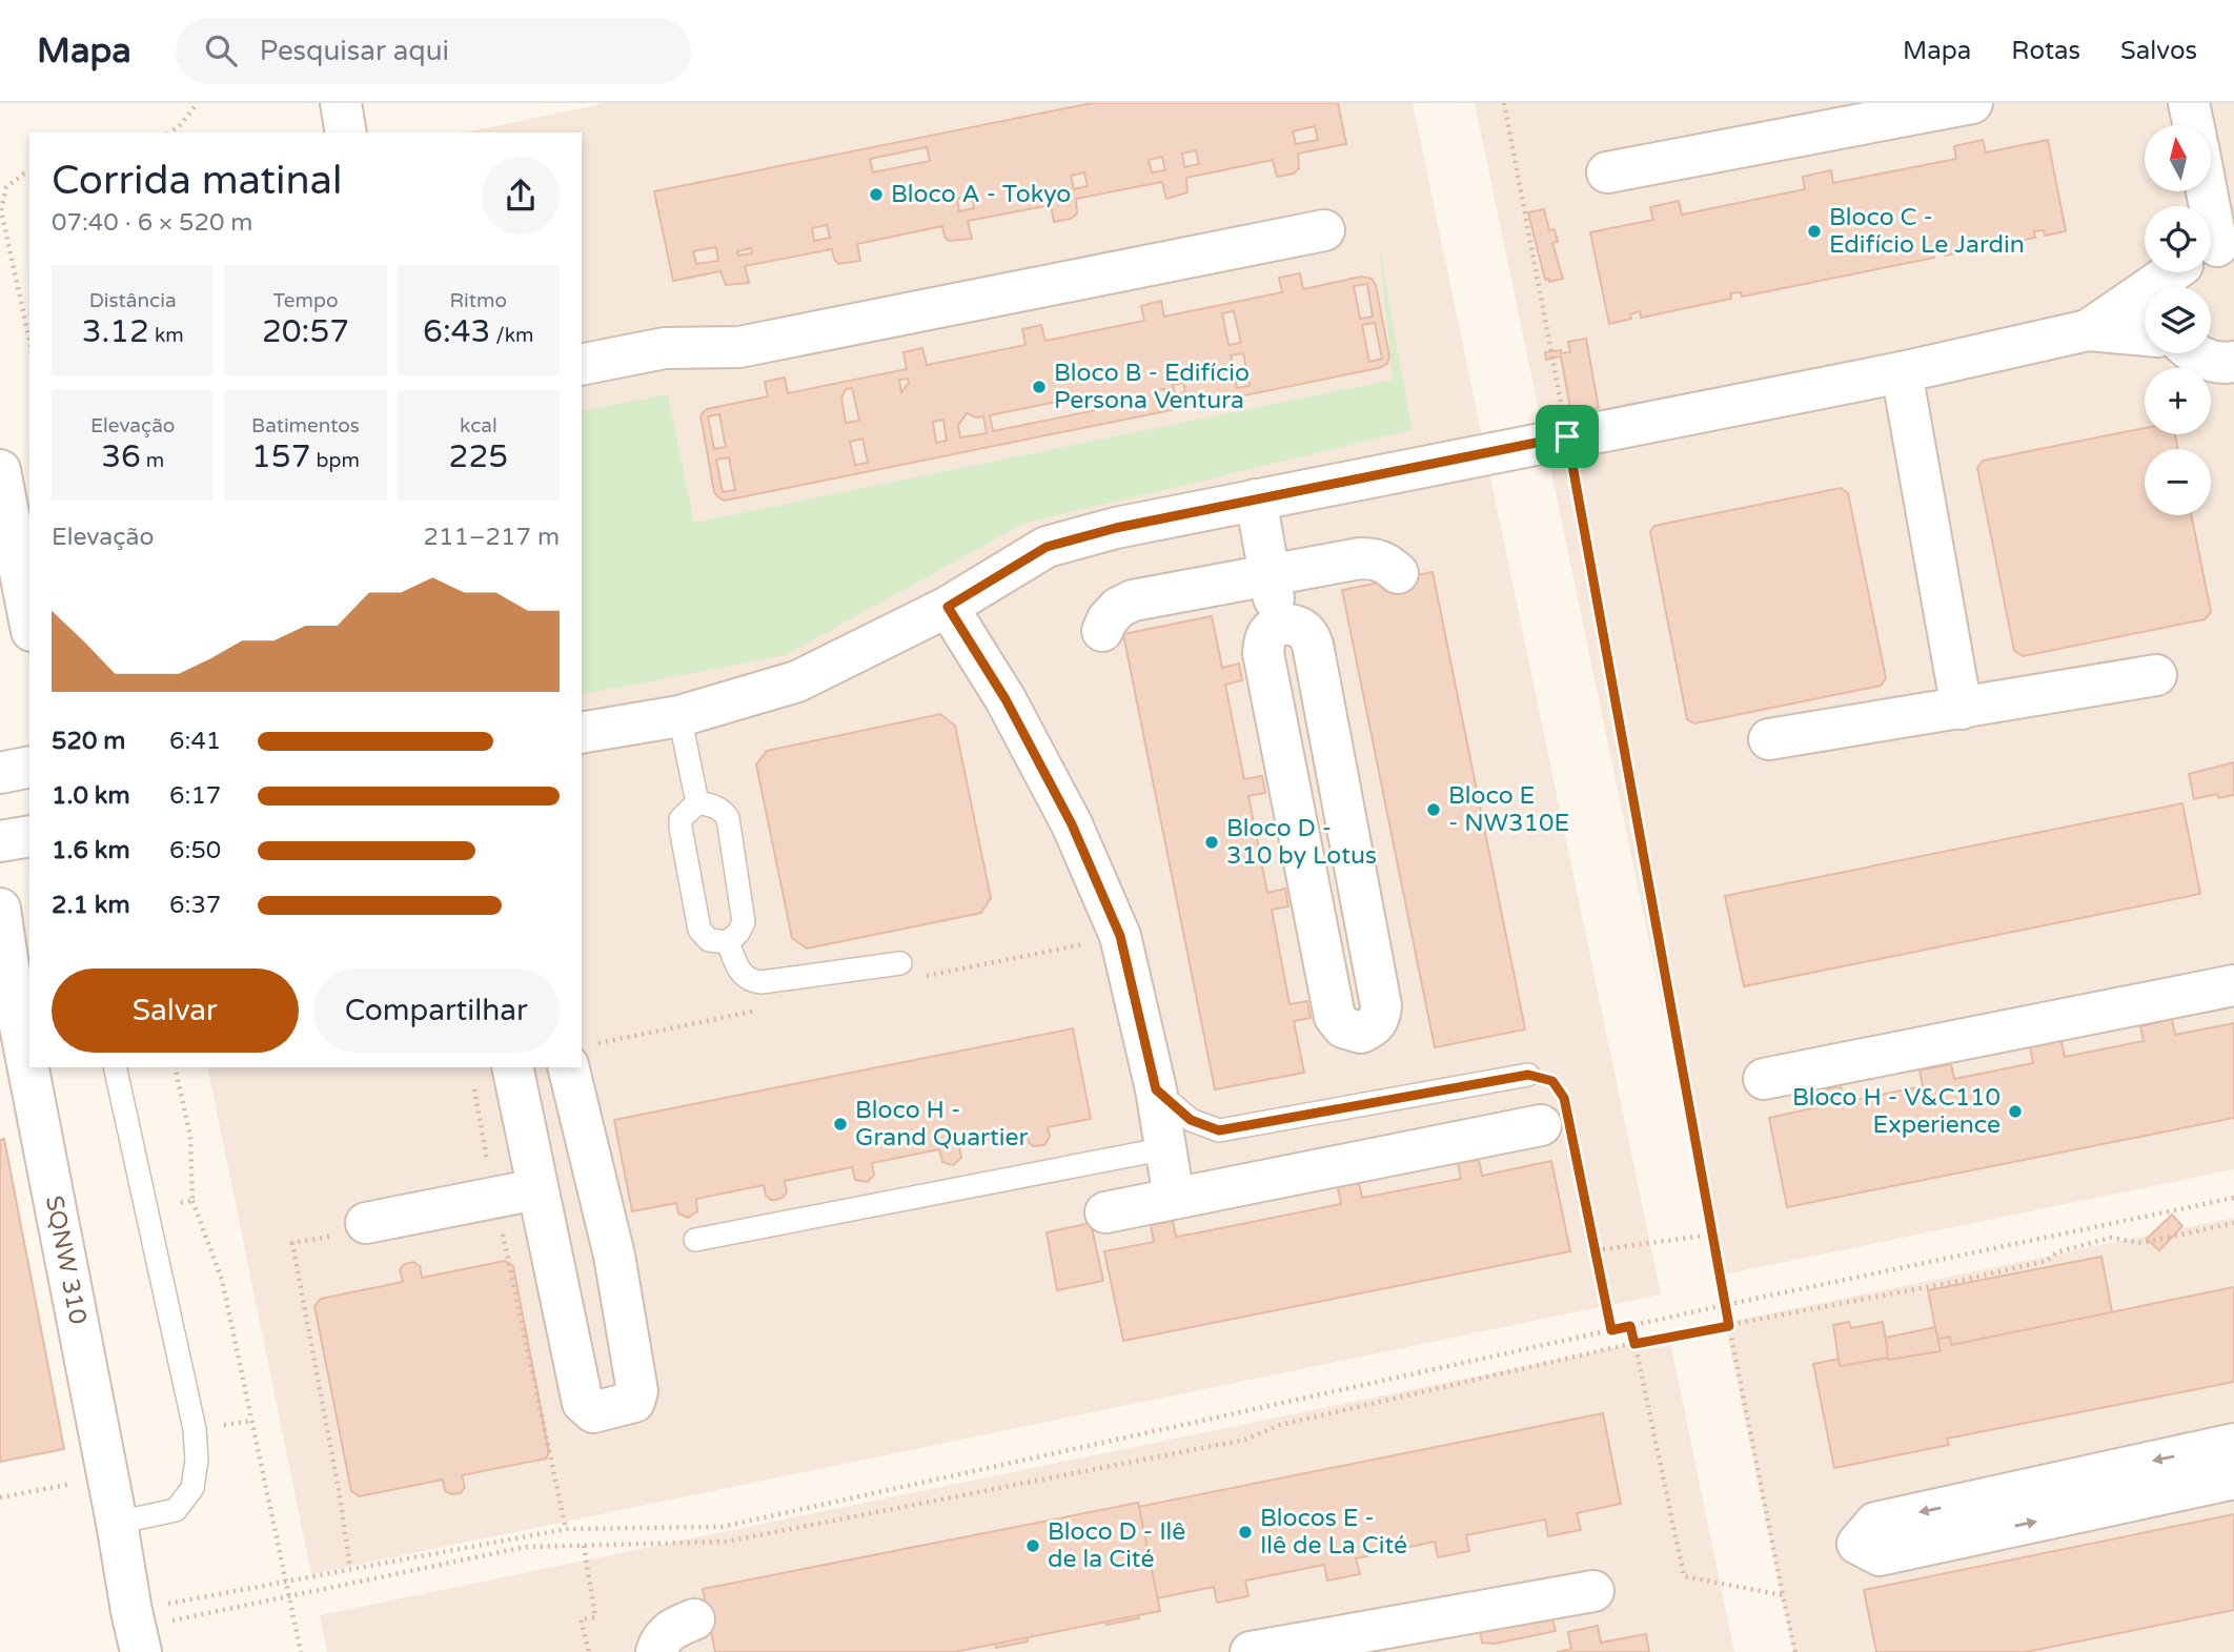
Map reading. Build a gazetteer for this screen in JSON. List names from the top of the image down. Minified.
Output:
{"streets":{"street":["SQNW 310"]},"places":["Bloco A - Tokyo","Bloco C - Edifício Le Jardin","Bloco B - Edifício Persona Ventura","Bloco E - NW310E","Bloco D - 310 by Lotus","Bloco H - V&C110 Experience","Bloco H - Grand Quartier","Blocos E - Ilê de La Cité","Bloco D - Ilê de la Cité"],"north":"top","page":{"header":"Mapa","search":"Pesquisar aqui","nav":["Mapa","Rotas","Salvos"],"map_buttons":["+","−"],"heading":["Corrida matinal","07:40 · 6 × 520 m"],"stats":[["Distância","3.12 km"],["Tempo","20:57"],["Ritmo","6:43 /km"],["Elevação","36 m"],["Batimentos","157 bpm"],["kcal","225"]],"chart":["Elevação","211–217 m"],"list":[{"name":"520 m","note":"6:41"},{"name":"1.0 km","note":"6:17"},{"name":"1.6 km","note":"6:50"},{"name":"2.1 km","note":"6:37"}],"buttons":["Salvar","Compartilhar"]}}
